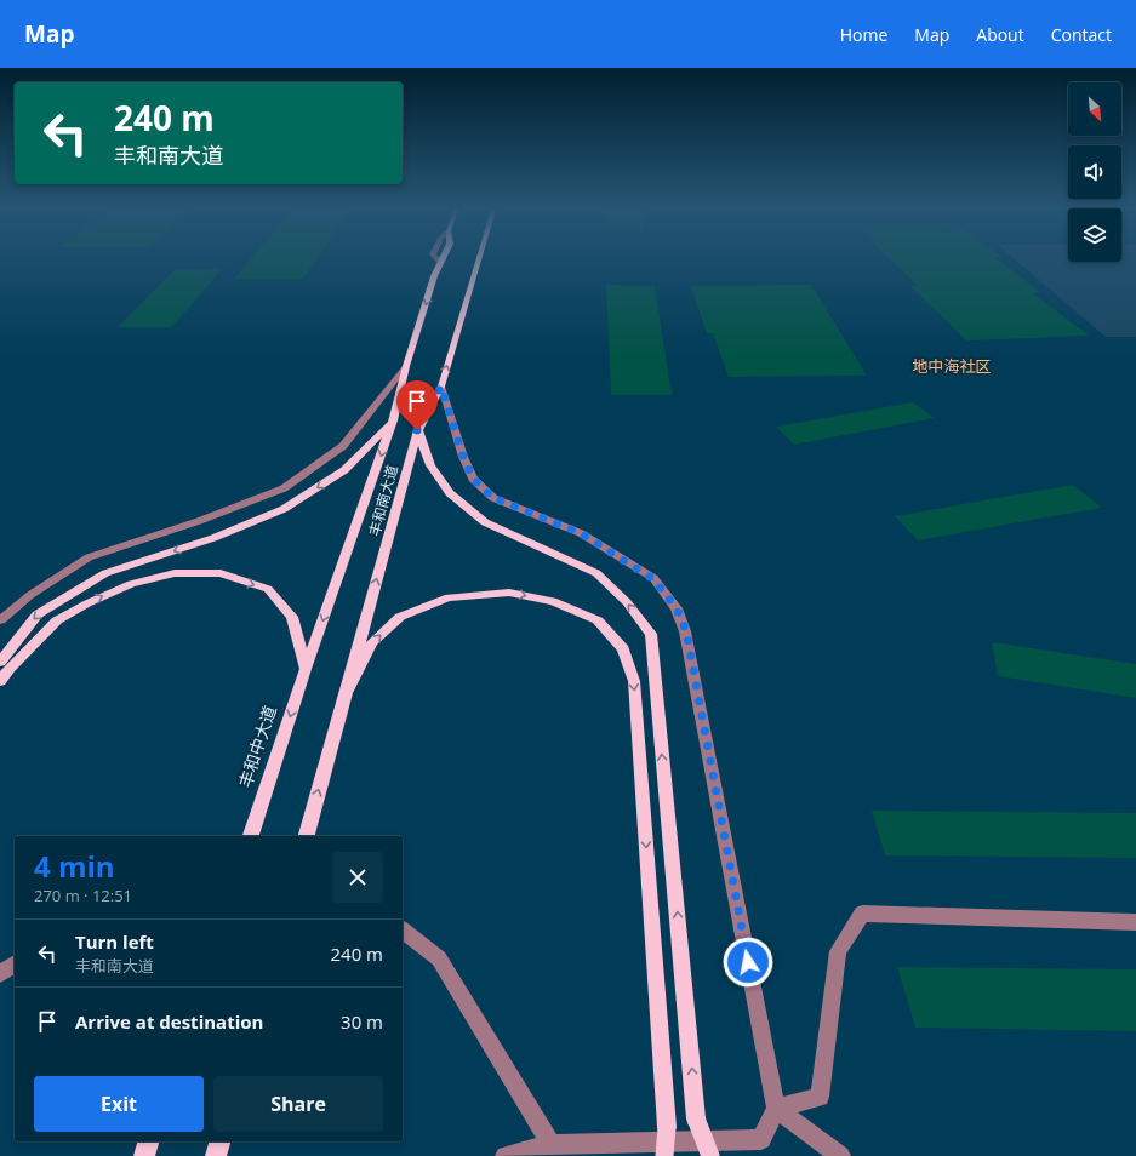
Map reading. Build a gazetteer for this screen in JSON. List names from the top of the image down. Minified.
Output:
{"streets":{"main road":["丰和南大道","丰和中大道"]},"crossings":[["丰和南大道","丰和中大道"]],"districts":["地中海社区"],"north":"bottom right","page":{"header":"Map","nav":["Home","Map","About","Contact"],"turn":["240 m","丰和南大道"],"heading":["4 min","270 m · 12:51"],"list":[{"name":"Turn left","note":"丰和南大道","value":"240 m"},{"name":"Arrive at destination","value":"30 m"}],"buttons":["Exit","Share"]}}
